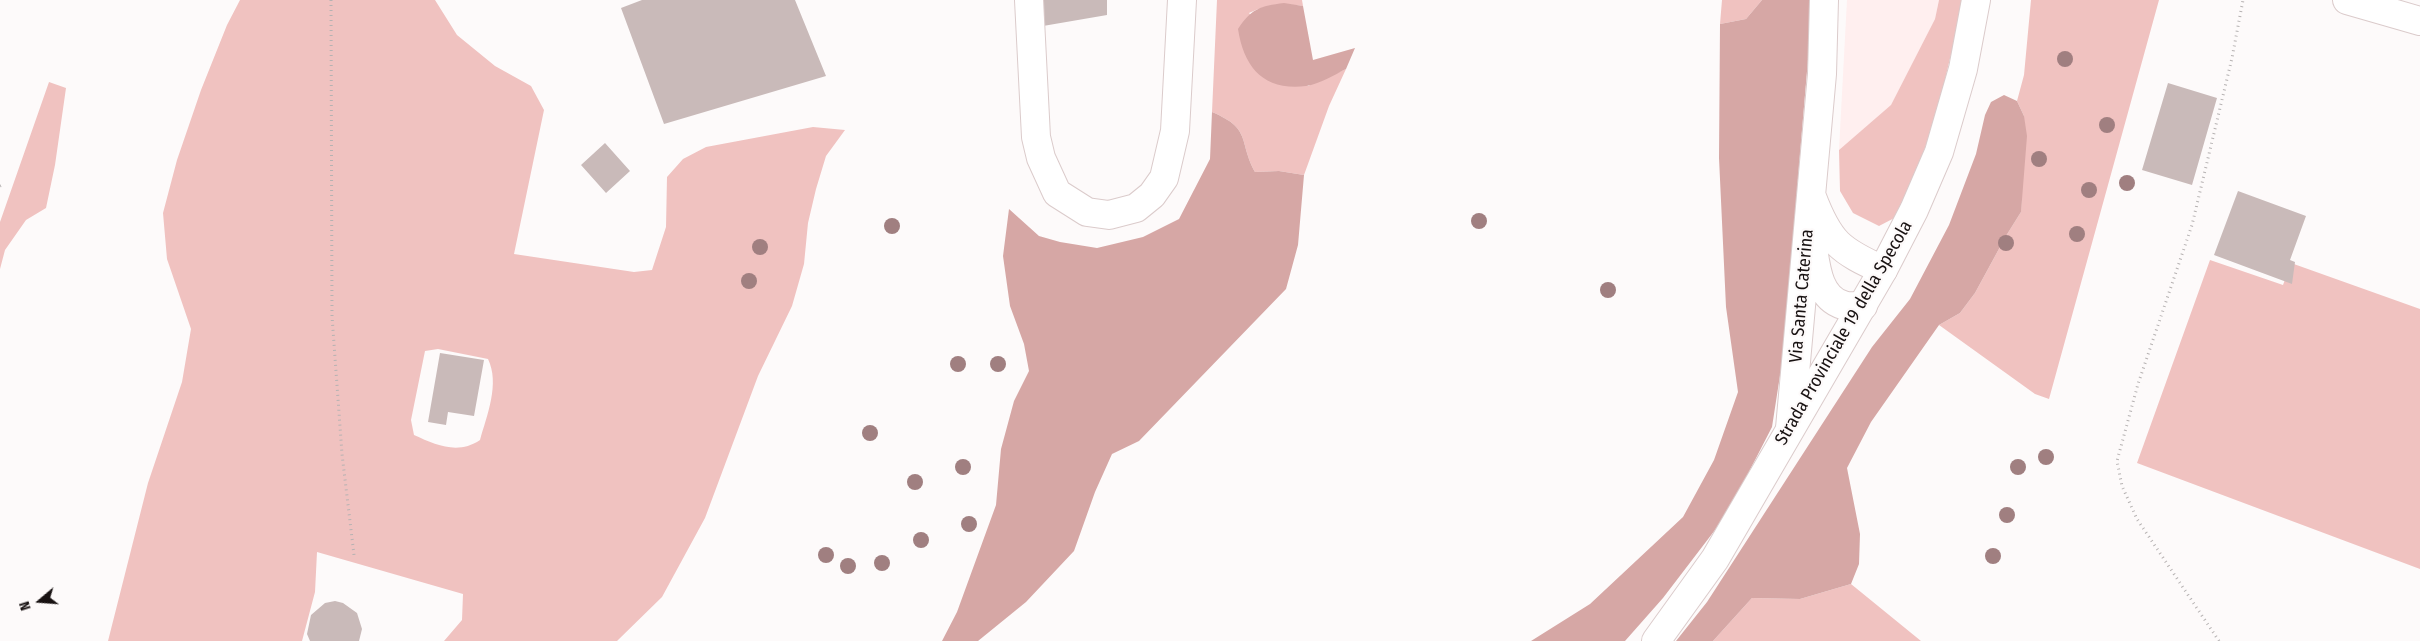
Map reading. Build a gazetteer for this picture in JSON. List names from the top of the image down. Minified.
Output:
{"streets":{"street":["Via Santa Caterina","Strada Provinciale 19 della Specola"]},"crossings":[["Via Santa Caterina","Strada Provinciale 19 della Specola"]],"north":"left"}
